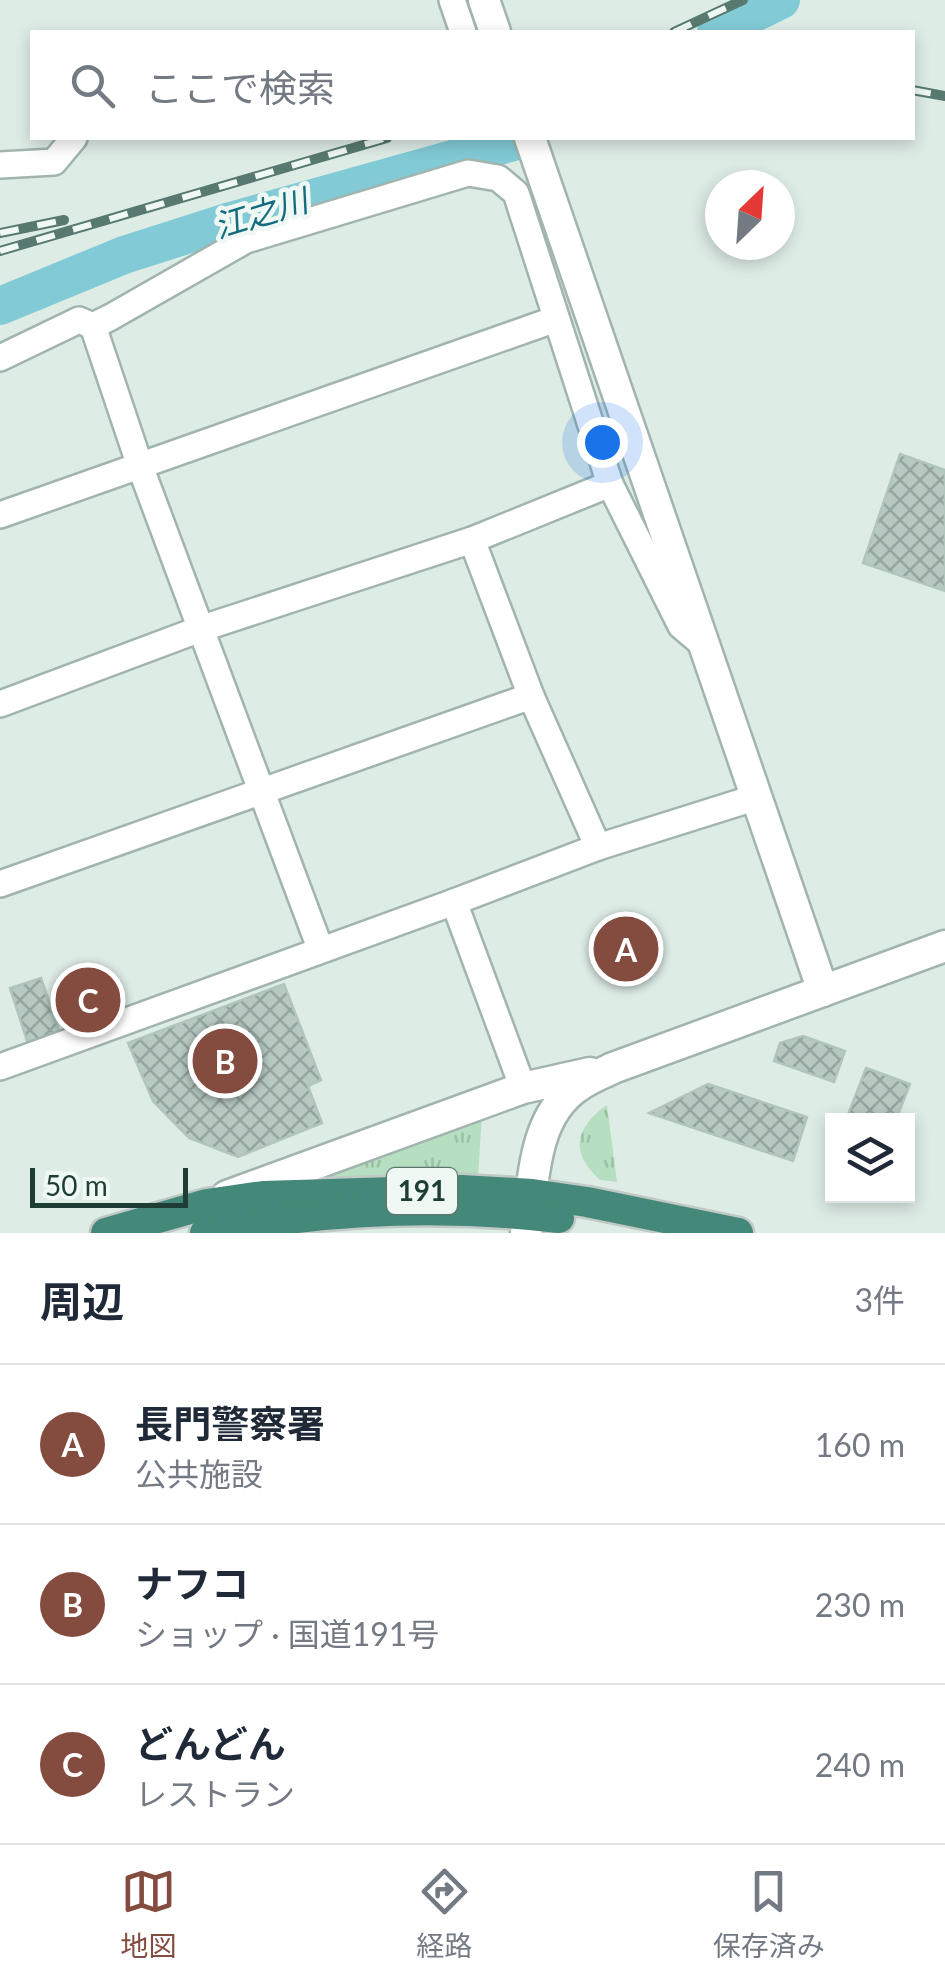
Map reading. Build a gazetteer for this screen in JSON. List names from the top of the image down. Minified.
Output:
{"streets":{"highway":["191"]},"water":["江之川"],"scale_bar":"50 m","north":"top right","page":{"search":"ここで検索","pins":["A","C","B"],"scale":"50 m","heading":["周辺","3件"],"list":[{"mark":"A","name":"長門警察署","note":"公共施設","value":"160 m"},{"mark":"B","name":"ナフコ","note":"ショップ · 国道191号","value":"230 m"},{"mark":"C","name":"どんどん","note":"レストラン","value":"240 m"}],"nav":["地図","経路","保存済み"]}}
